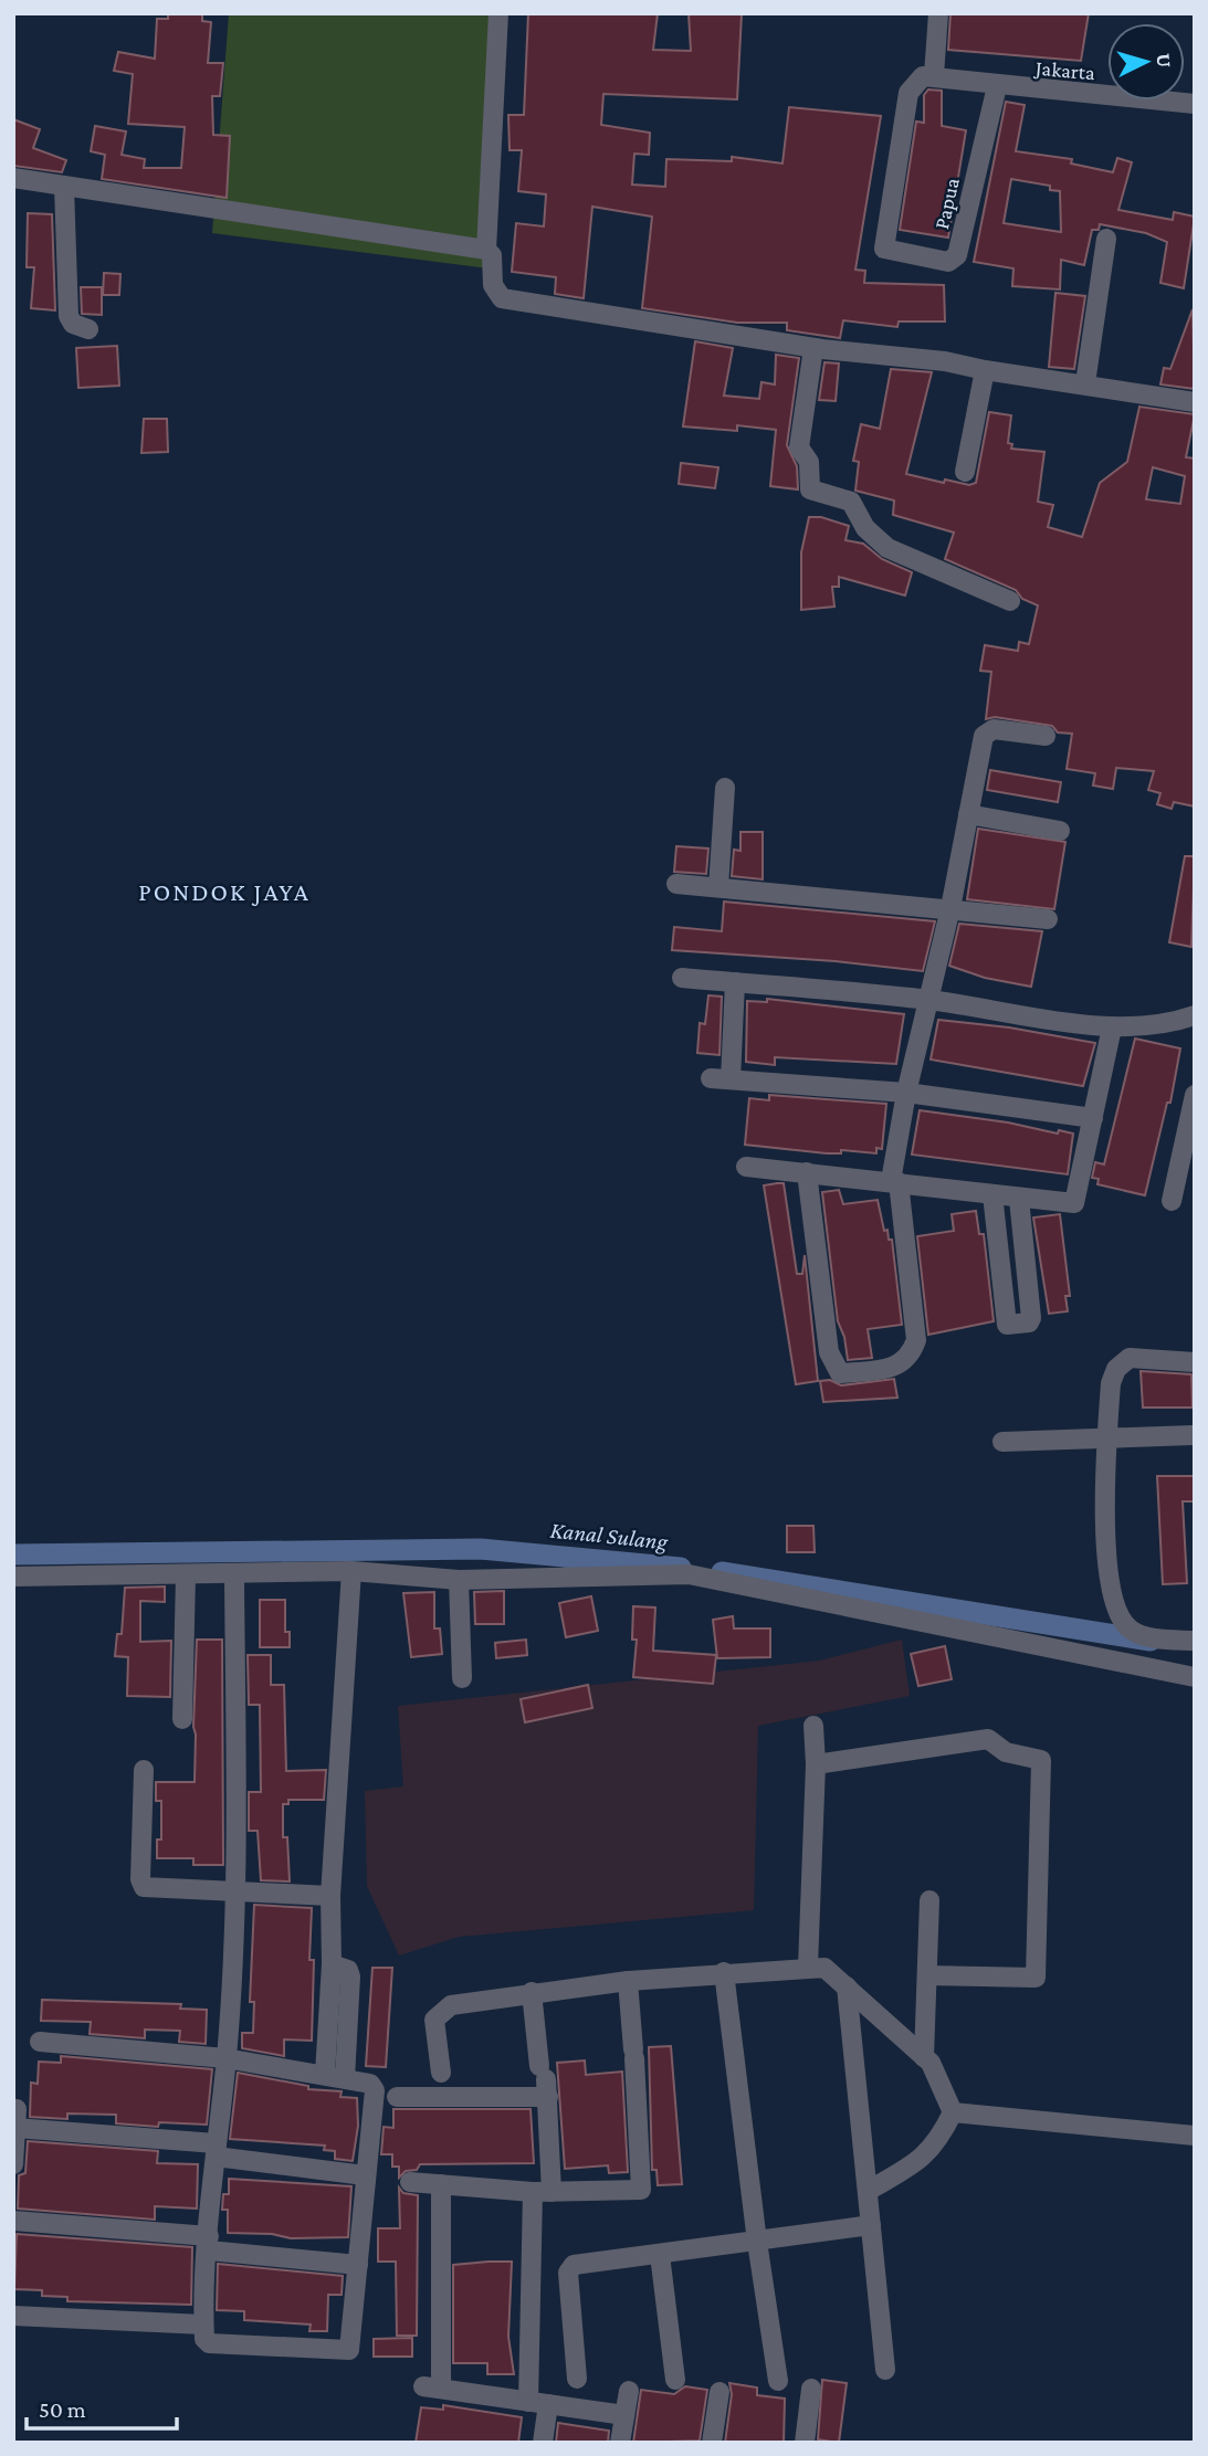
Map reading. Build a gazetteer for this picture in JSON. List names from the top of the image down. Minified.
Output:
{"streets":{"street":["Jakarta","Papua"]},"crossings":[["Jakarta","Papua"]],"districts":["PONDOK JAYA"],"water":["Kanal Sulang"],"scale_bar":"50 m","north":"right"}
